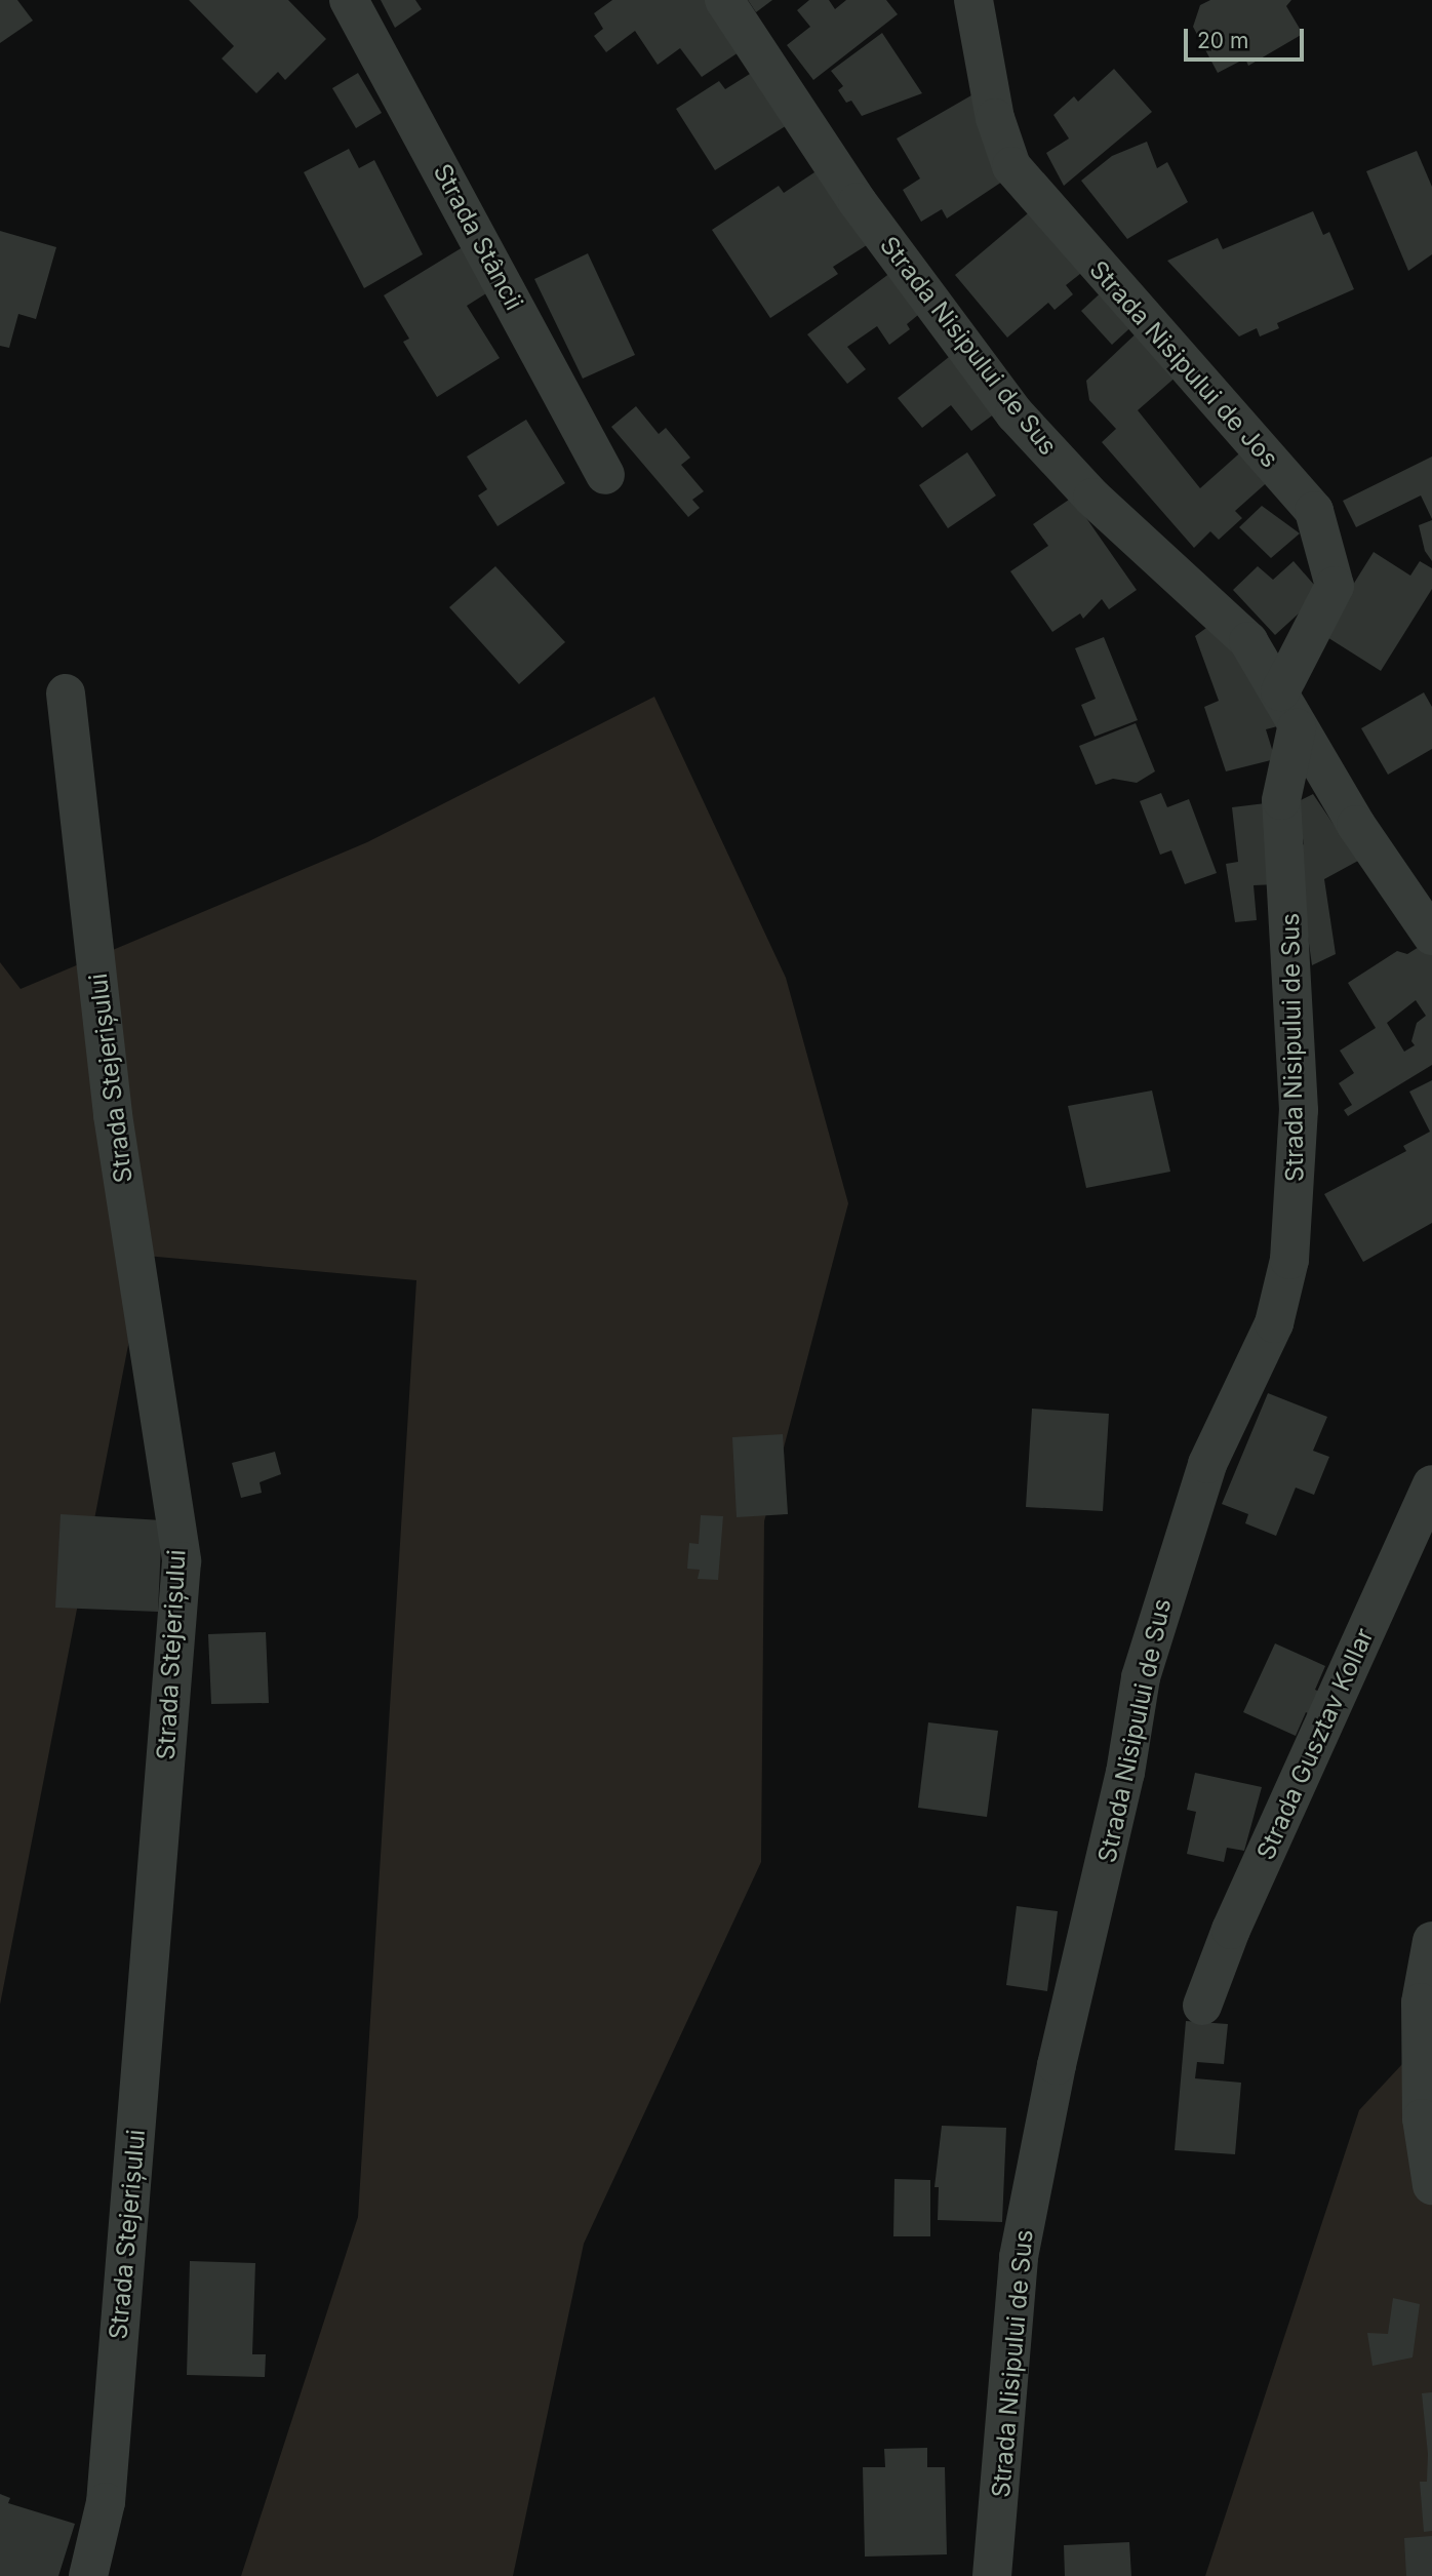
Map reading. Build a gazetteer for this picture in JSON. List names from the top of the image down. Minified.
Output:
{"streets":{"street":["Strada Stâncii","Strada Nisipului de Sus","Strada Nisipului de Jos","Strada Stejerișului","Strada Gusztav Kollar"]},"crossings":[["Strada Nisipului de Sus","Strada Nisipului de Jos"]],"scale_bar":"20 m"}
